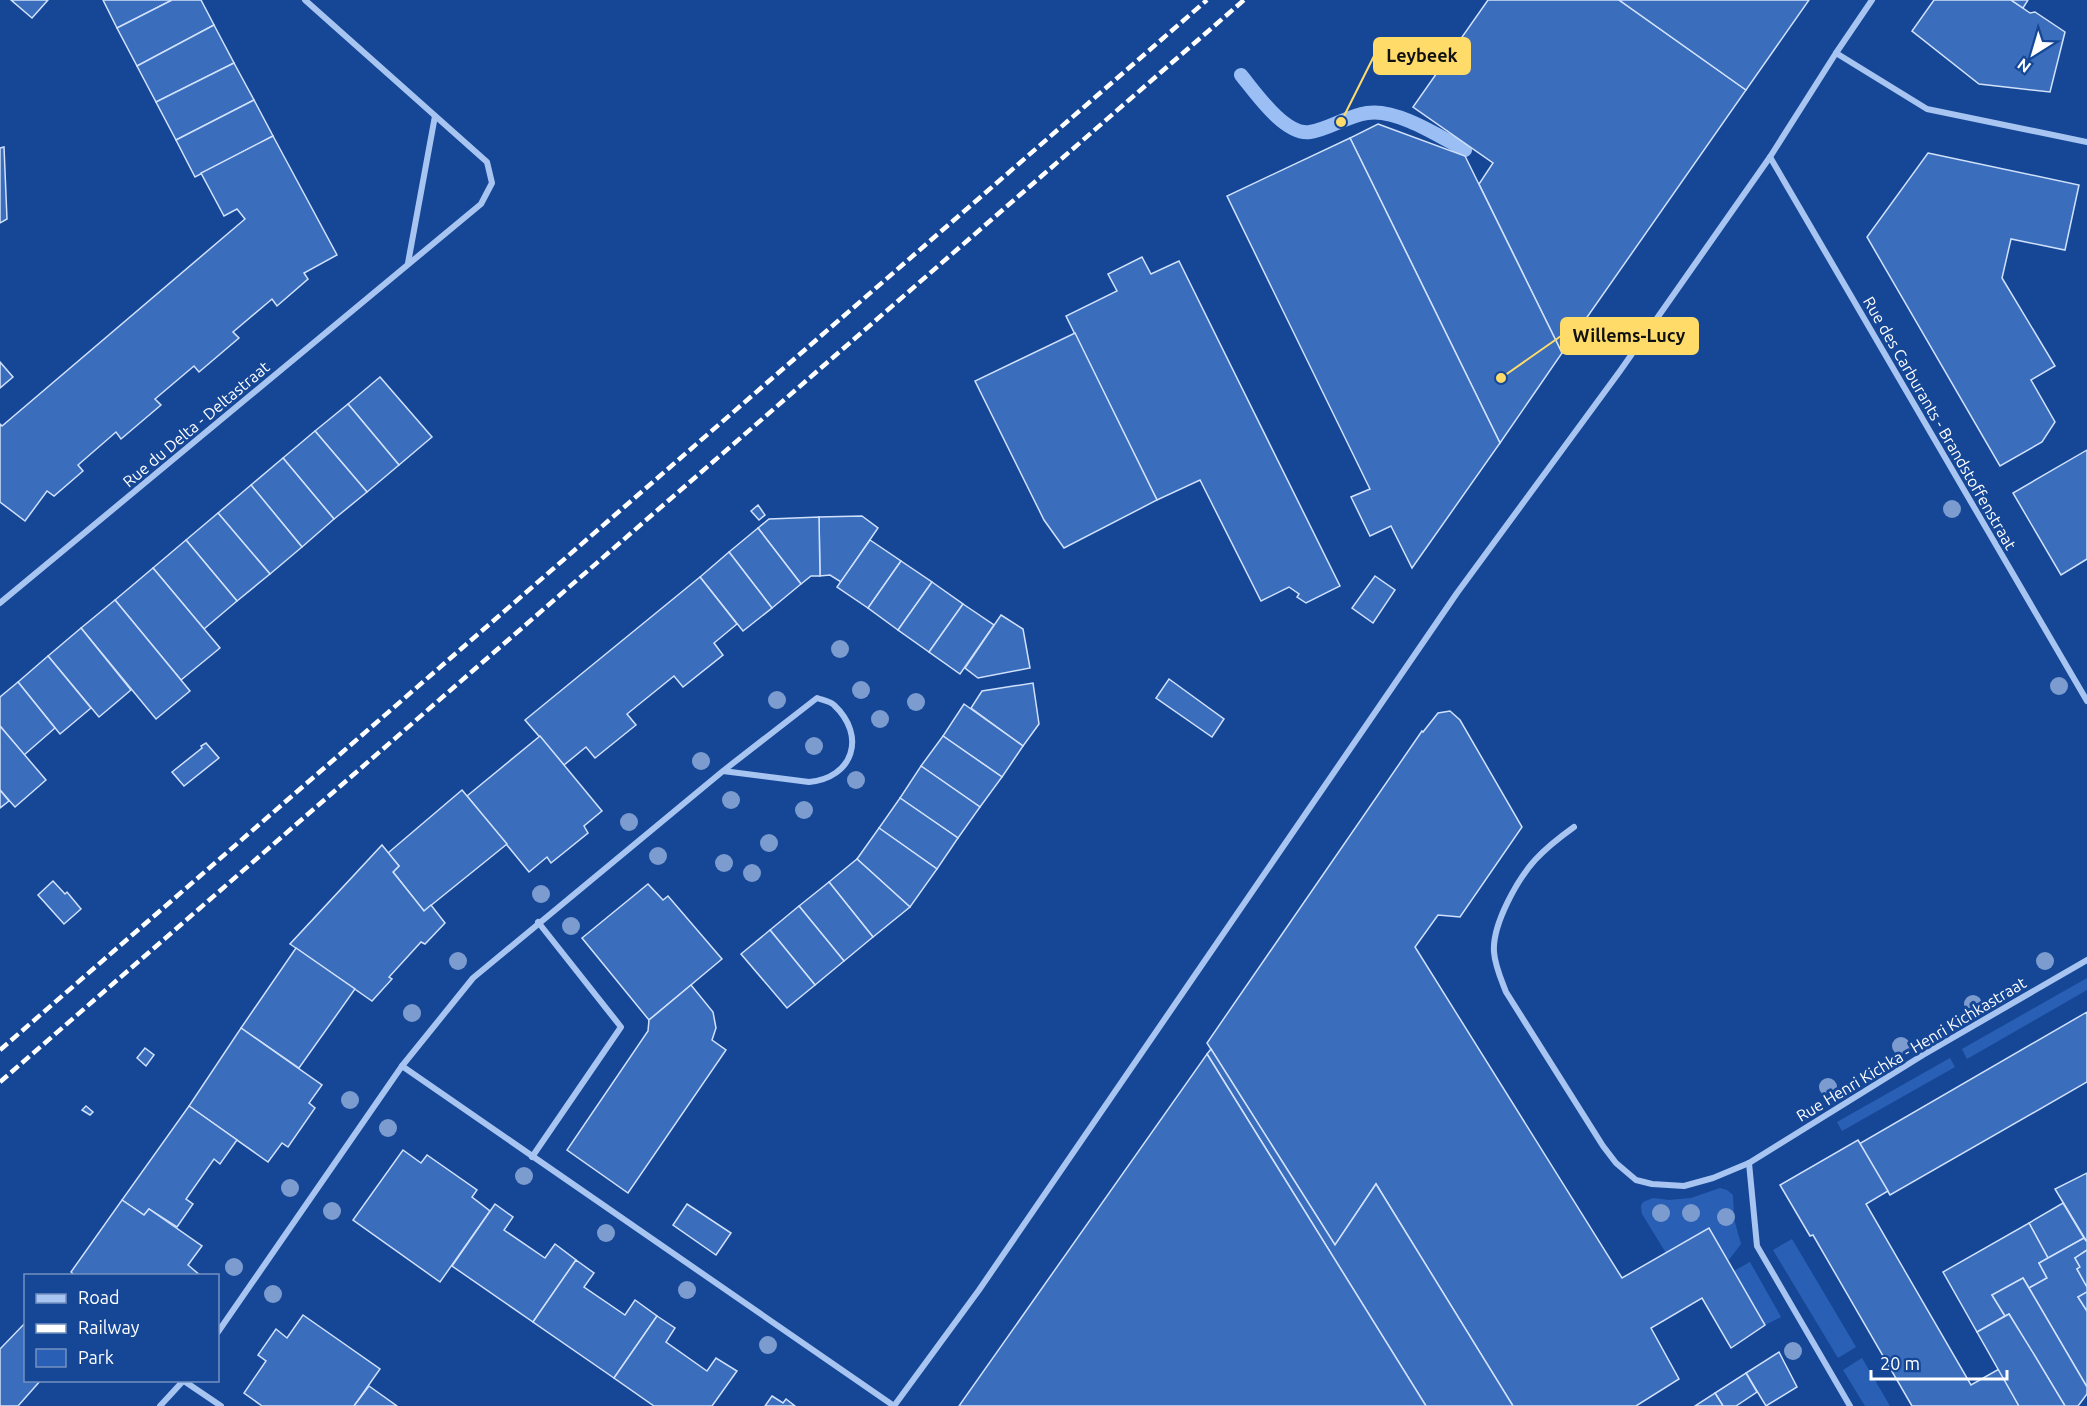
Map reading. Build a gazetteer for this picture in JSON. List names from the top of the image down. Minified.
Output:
{"streets":{"street":["Rue des Carburants - Brandstoffenstraat","Rue du Delta - Deltastraat","Rue Henri Kichka - Henri Kichkastraat"]},"places":["Leybeek","Willems-Lucy"],"legend":["Road","Railway","Park"],"scale_bar":"20 m","north":"bottom left"}
